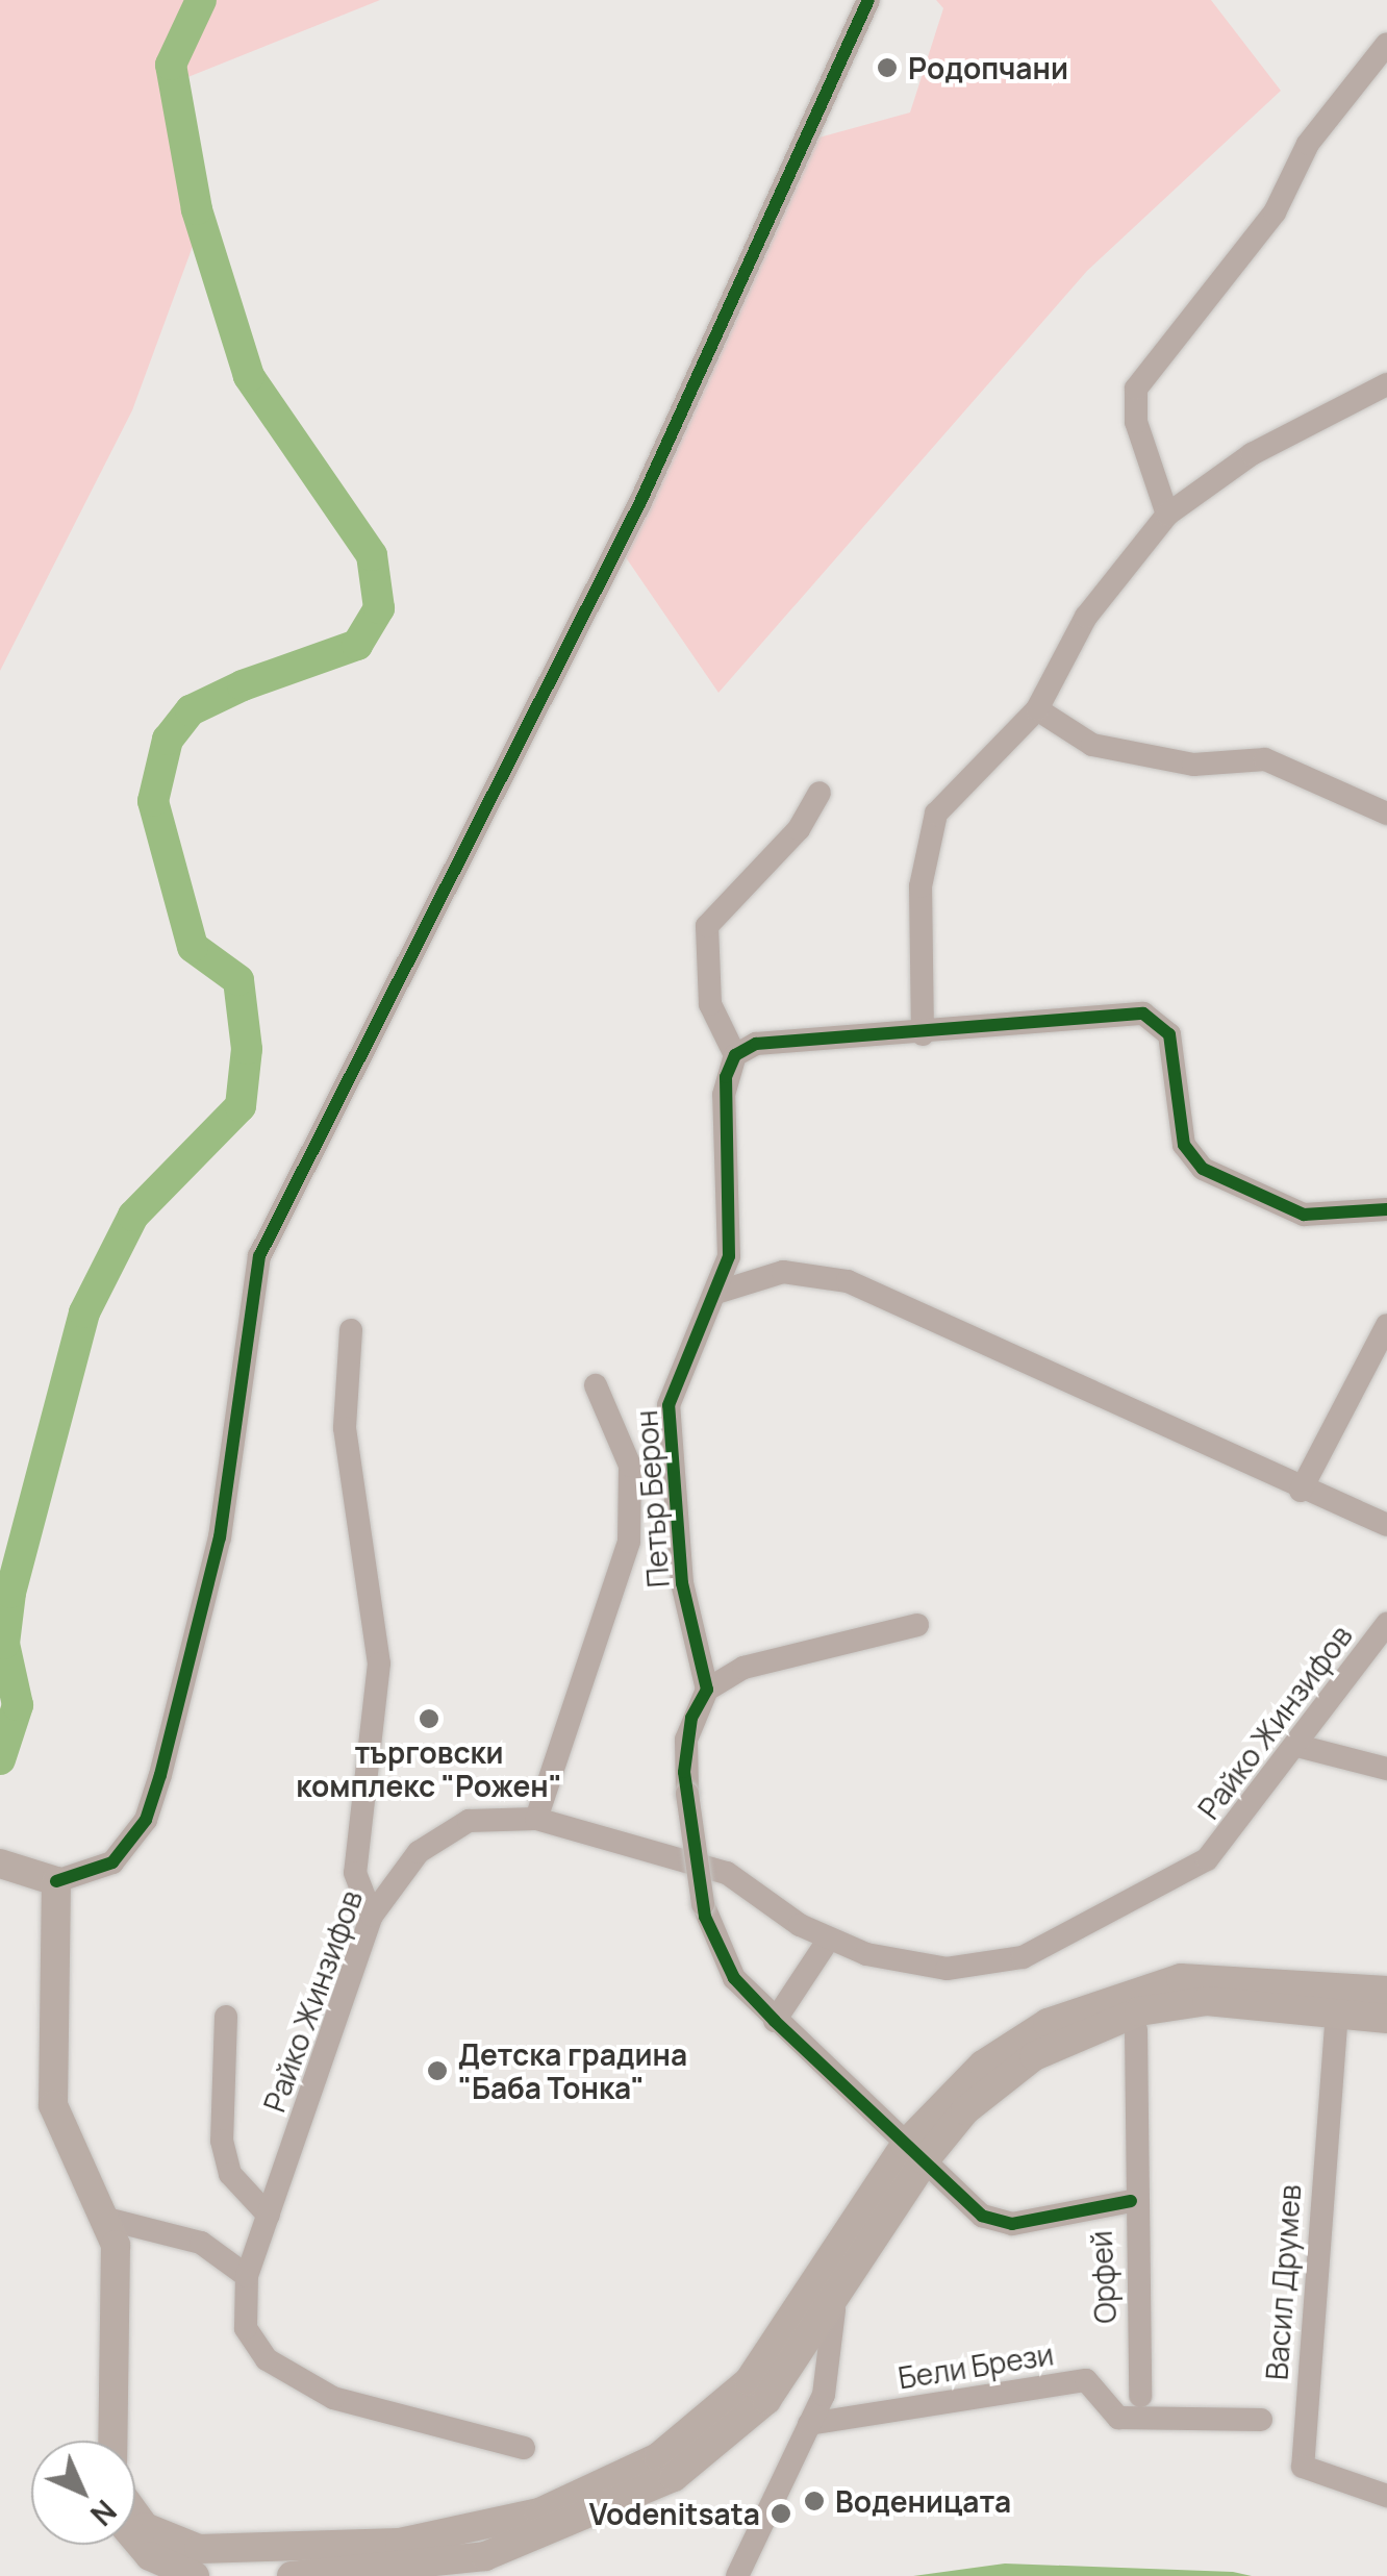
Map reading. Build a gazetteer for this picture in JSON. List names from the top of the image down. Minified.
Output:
{"streets":{"street":["Петър Берон","Райко Жинзифов","Орфей","Васил Друмев","Бели Брези"]},"places":["Родопчани","търговски комплекс \"Рожен\"","Детска градина \"Баба Тонка\"","Воденицата","Vodenitsata"],"north":"bottom right"}
